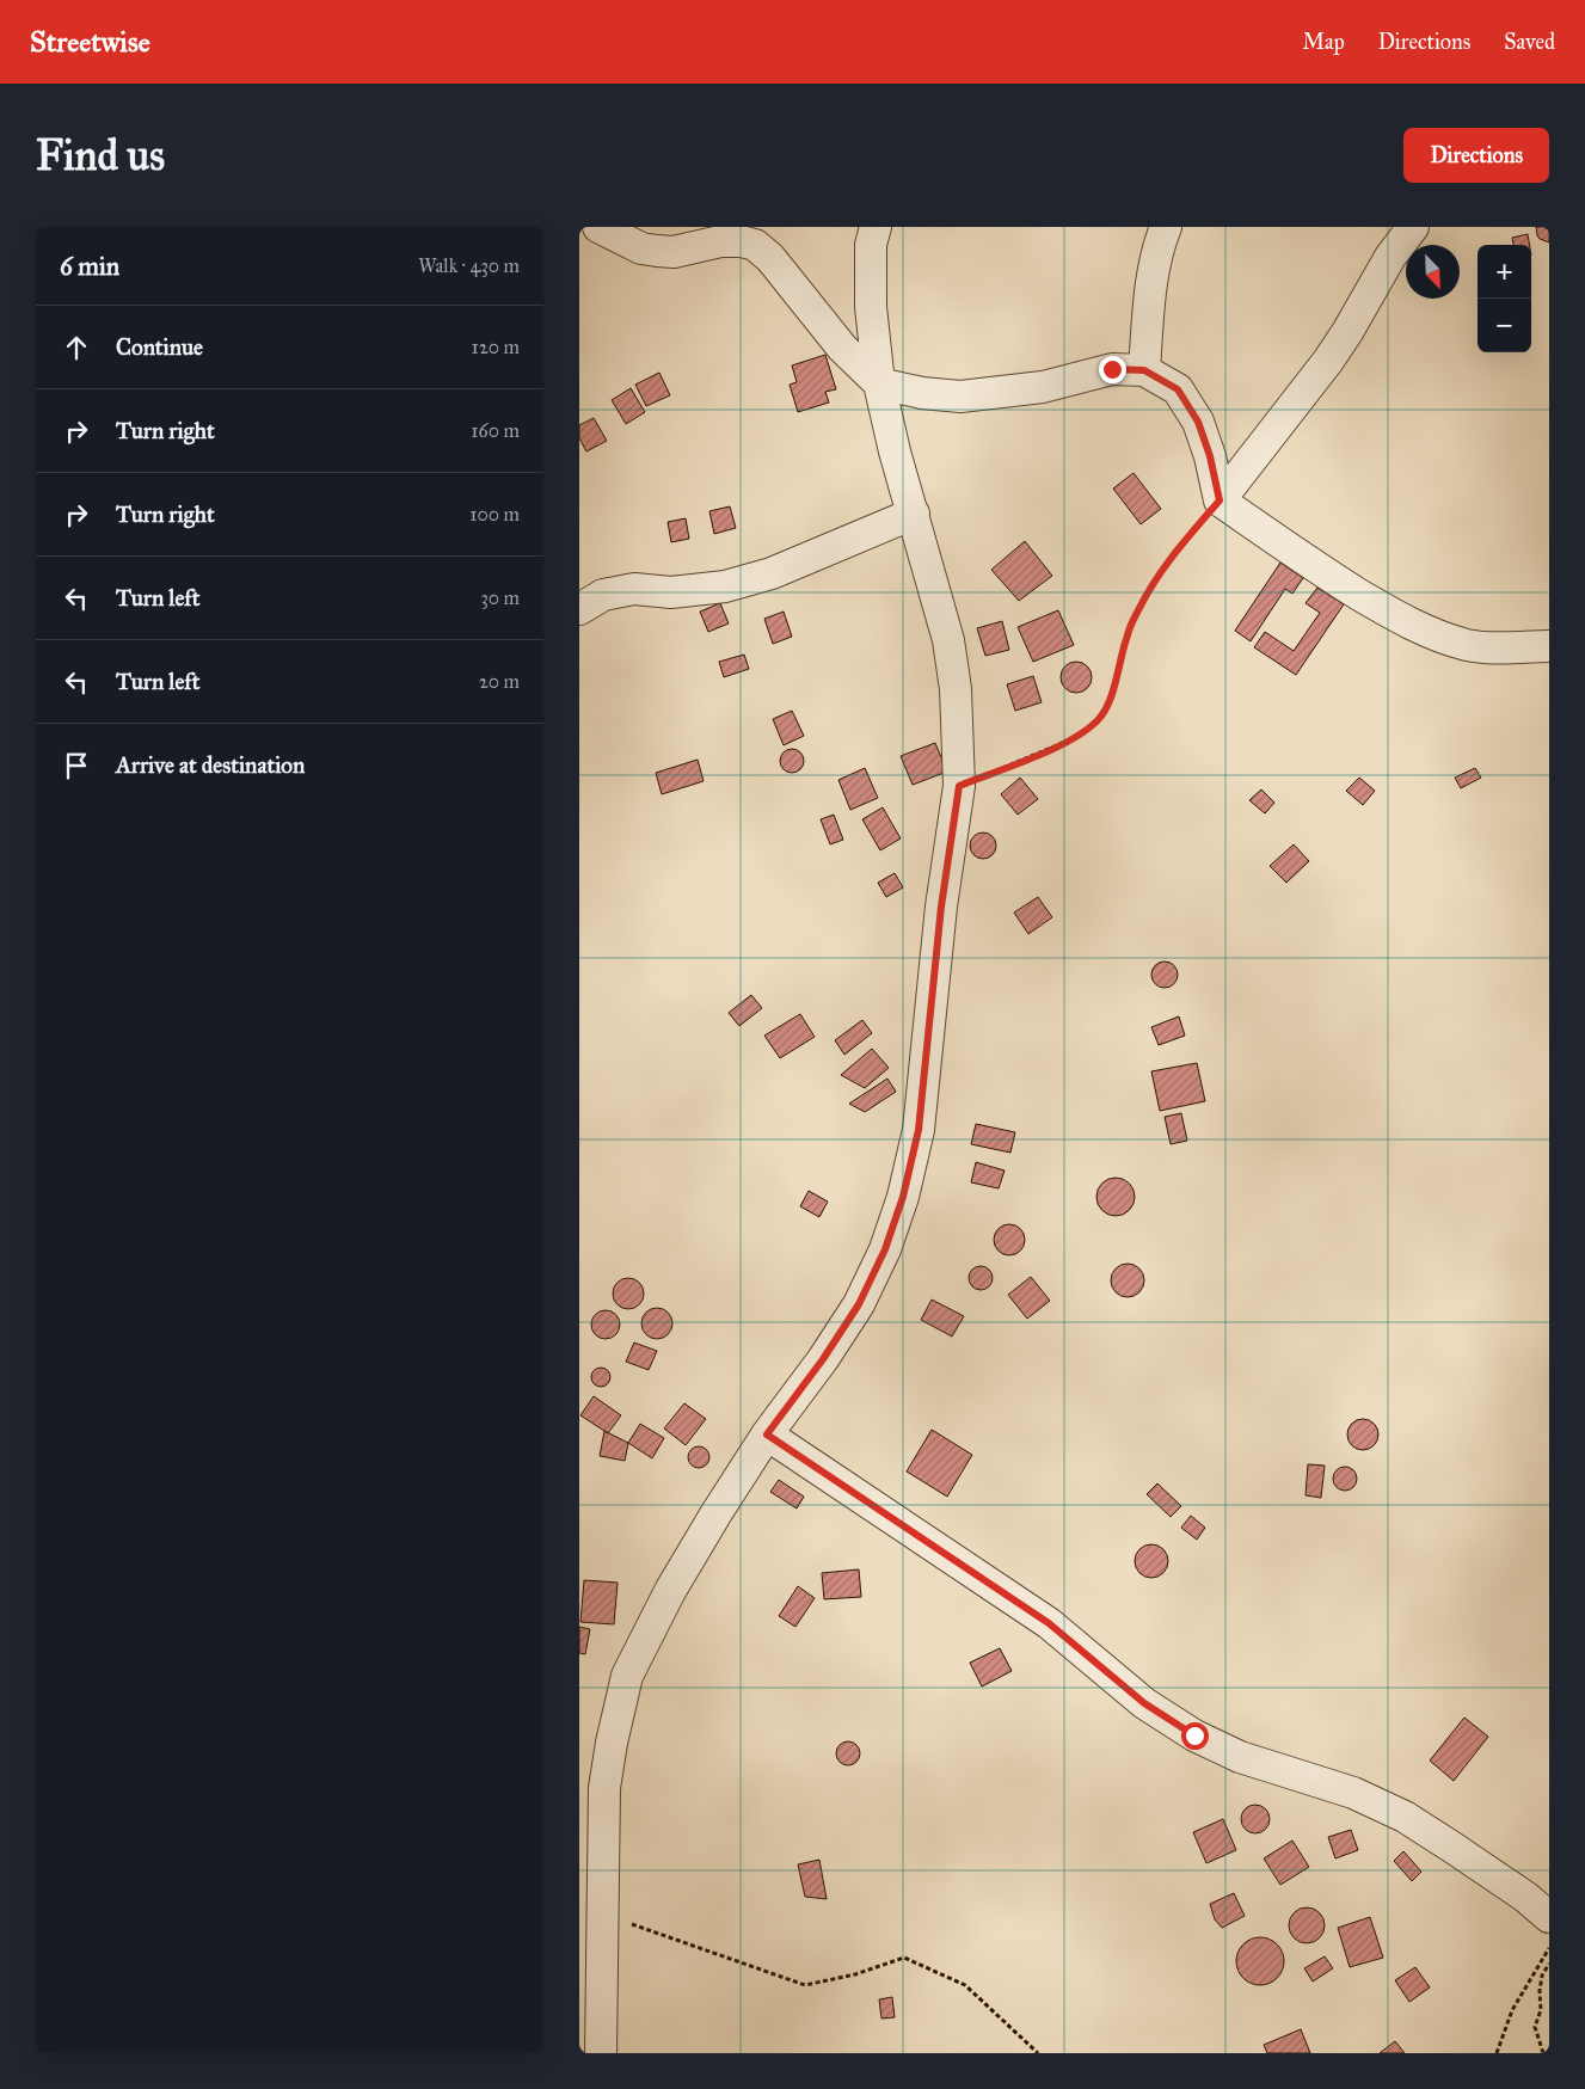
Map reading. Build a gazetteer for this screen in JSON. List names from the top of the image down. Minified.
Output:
{"north":"bottom right","page":{"header":"Streetwise","nav":["Map","Directions","Saved"],"buttons":"Directions","title":"Find us","heading":["6 min","Walk · 430 m"],"map_buttons":["+","−"],"list":[["Continue","120 m"],["Turn right","160 m"],["Turn right","100 m"],["Turn left","30 m"],["Turn left","20 m"],"Arrive at destination"]}}
